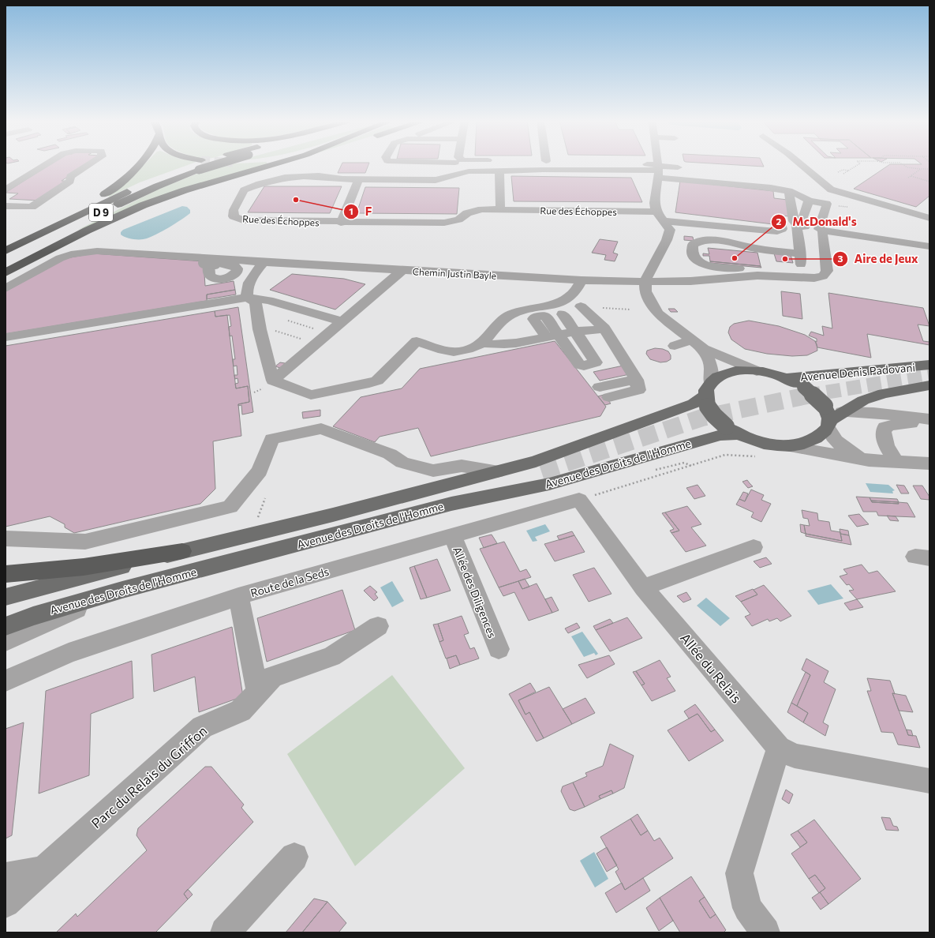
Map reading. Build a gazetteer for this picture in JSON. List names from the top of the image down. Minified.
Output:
{"streets":{"highway":["D 9"],"main road":["Avenue Denis Padovani","Avenue des Droits de l'Homme"],"street":["Rue des Échoppes","Chemin Justin Bayle","Route de la Seds","Allée des Diligences","Allée du Relais","Parc du Relais du Griffon"]},"crossings":[["Avenue Denis Padovani","Avenue des Droits de l'Homme"],["Route de la Seds","Allée des Diligences"],["Route de la Seds","Allée du Relais"]],"places":["F","McDonald's","Aire de Jeux"]}
